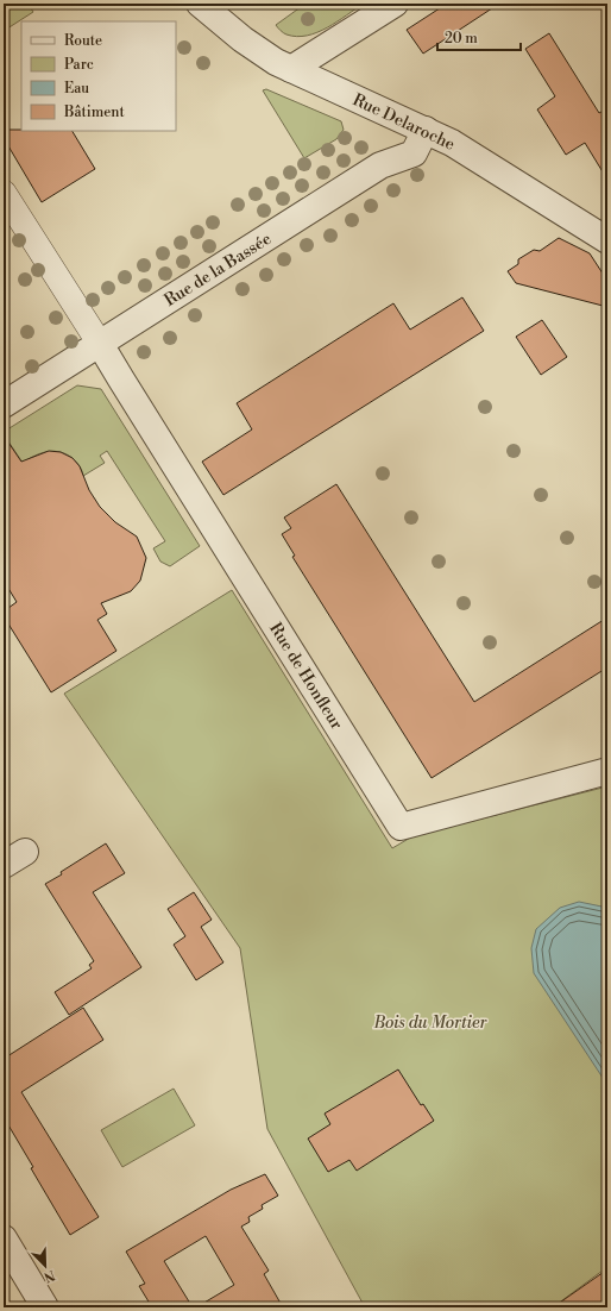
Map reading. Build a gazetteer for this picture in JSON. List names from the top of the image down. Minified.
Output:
{"streets":{"street":["Rue Delaroche","Rue de la Bassée","Rue de Honfleur"]},"crossings":[["Rue Delaroche","Rue de la Bassée"],["Rue de la Bassée","Rue de Honfleur"]],"parks":["Bois du Mortier"],"legend":["Route","Parc","Eau","Bâtiment"],"scale_bar":"20 m","north":"bottom right"}
